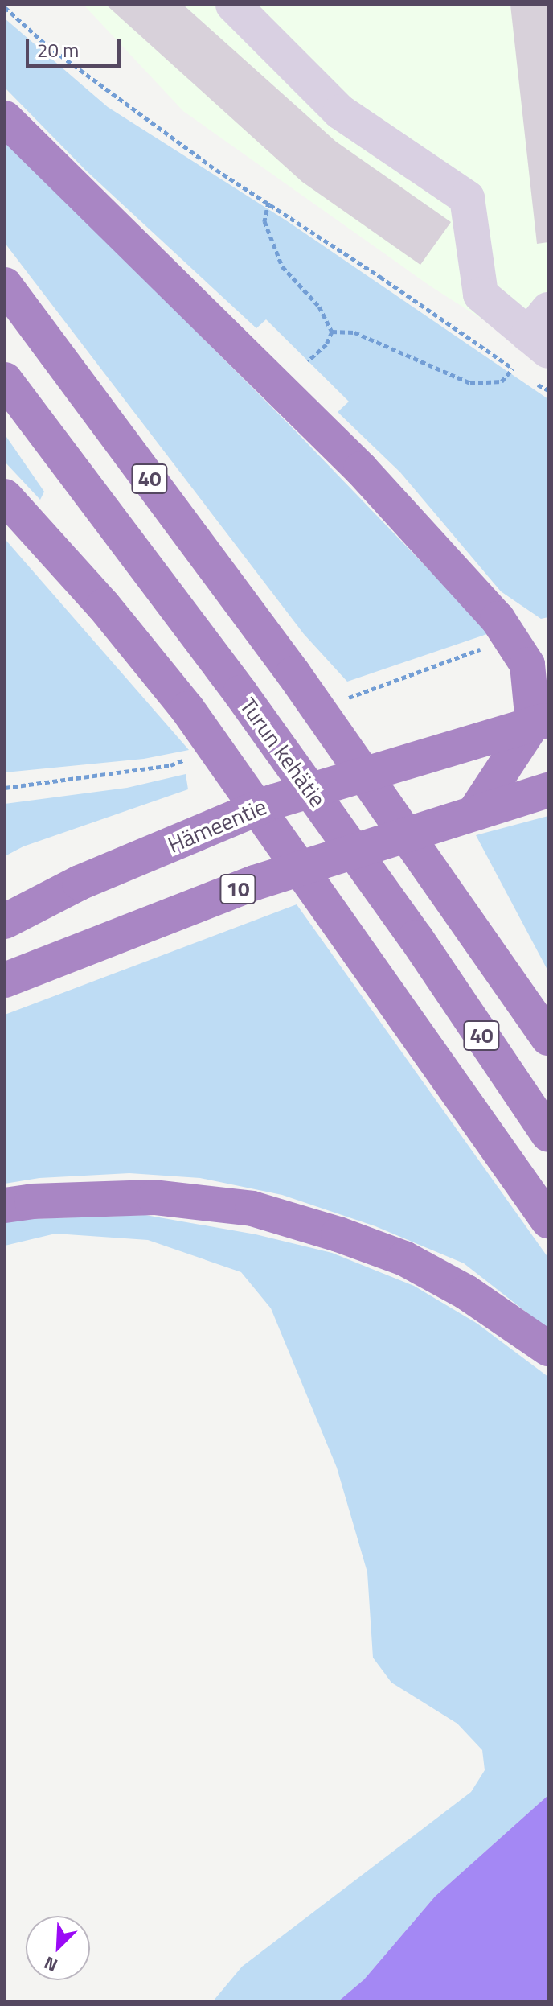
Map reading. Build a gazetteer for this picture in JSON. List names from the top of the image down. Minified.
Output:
{"streets":{"highway":["40","Turun kehätie","Hämeentie","10"]},"scale_bar":"20 m","north":"bottom left"}
